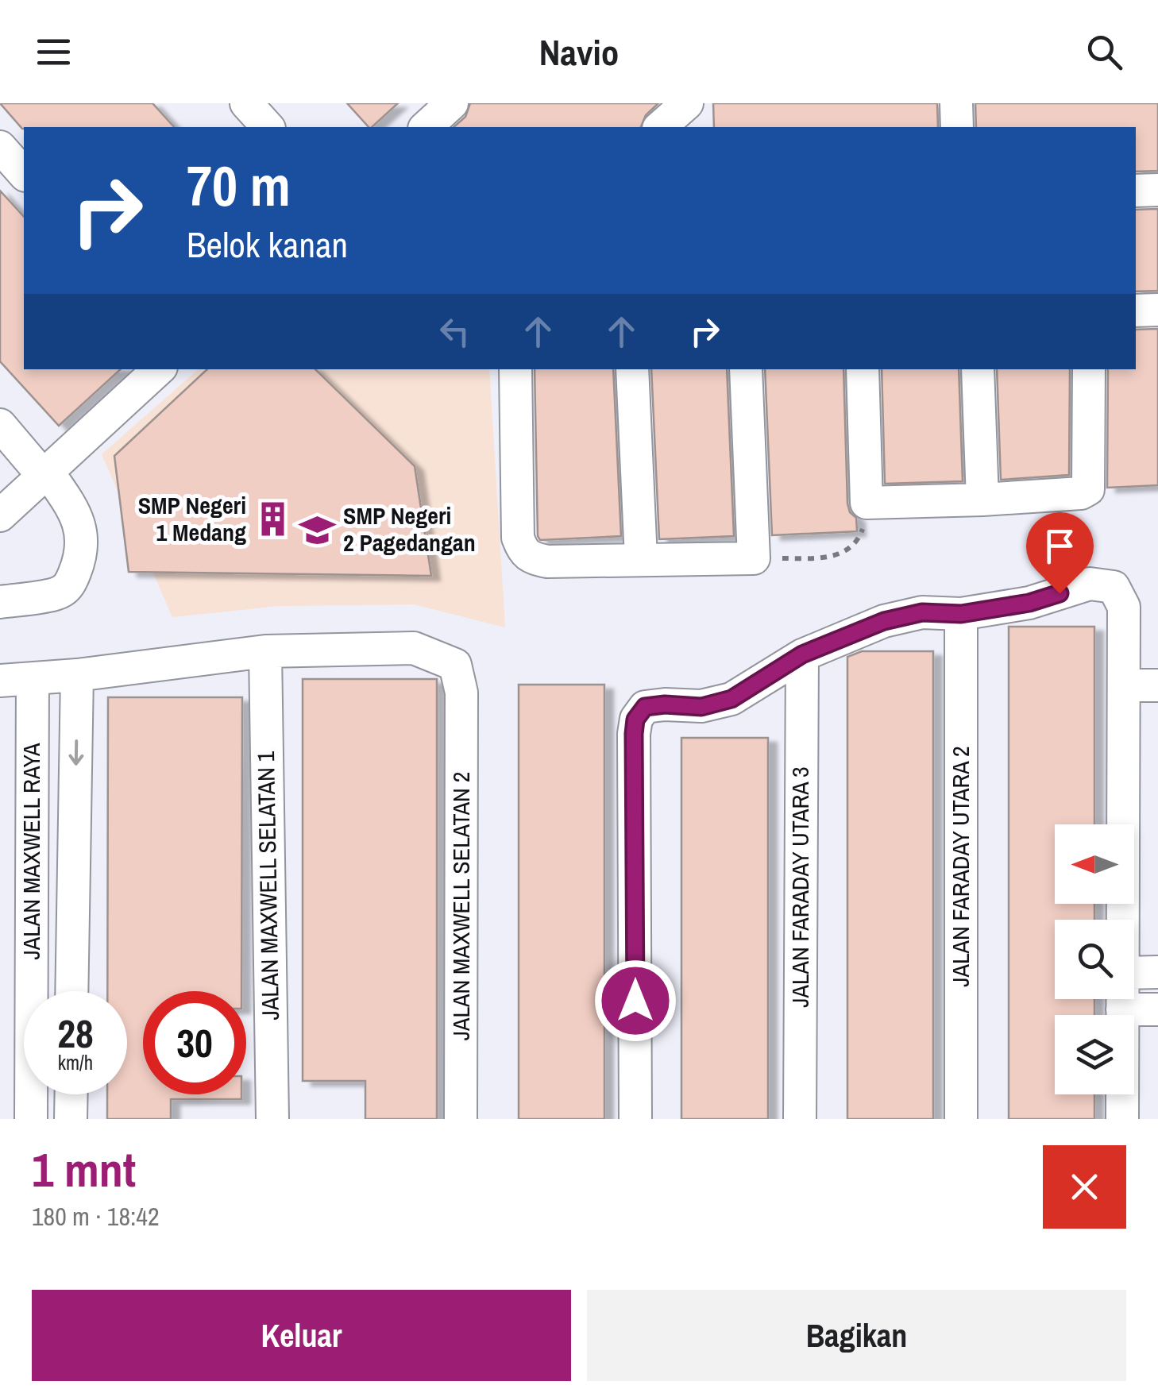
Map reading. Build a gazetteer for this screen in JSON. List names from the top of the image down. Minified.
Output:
{"streets":{"street":["JALAN MAXWELL RAYA","JALAN FARADAY UTARA 2","JALAN MAXWELL SELATAN 1","JALAN FARADAY UTARA 3","JALAN MAXWELL SELATAN 2"]},"crossings":[["JALAN MAXWELL SELATAN 1","JALAN MAXWELL SELATAN 2"]],"places":{"building":["SMP Negeri 1 Medang"],"school or university":["SMP Negeri 2 Pagedangan"]},"north":"left","page":{"header":"Navio","turn":["70 m","Belok kanan"],"speed":"28 km/h","limit":"30","heading":["1 mnt","180 m · 18:42"],"buttons":["Keluar","Bagikan"]}}
